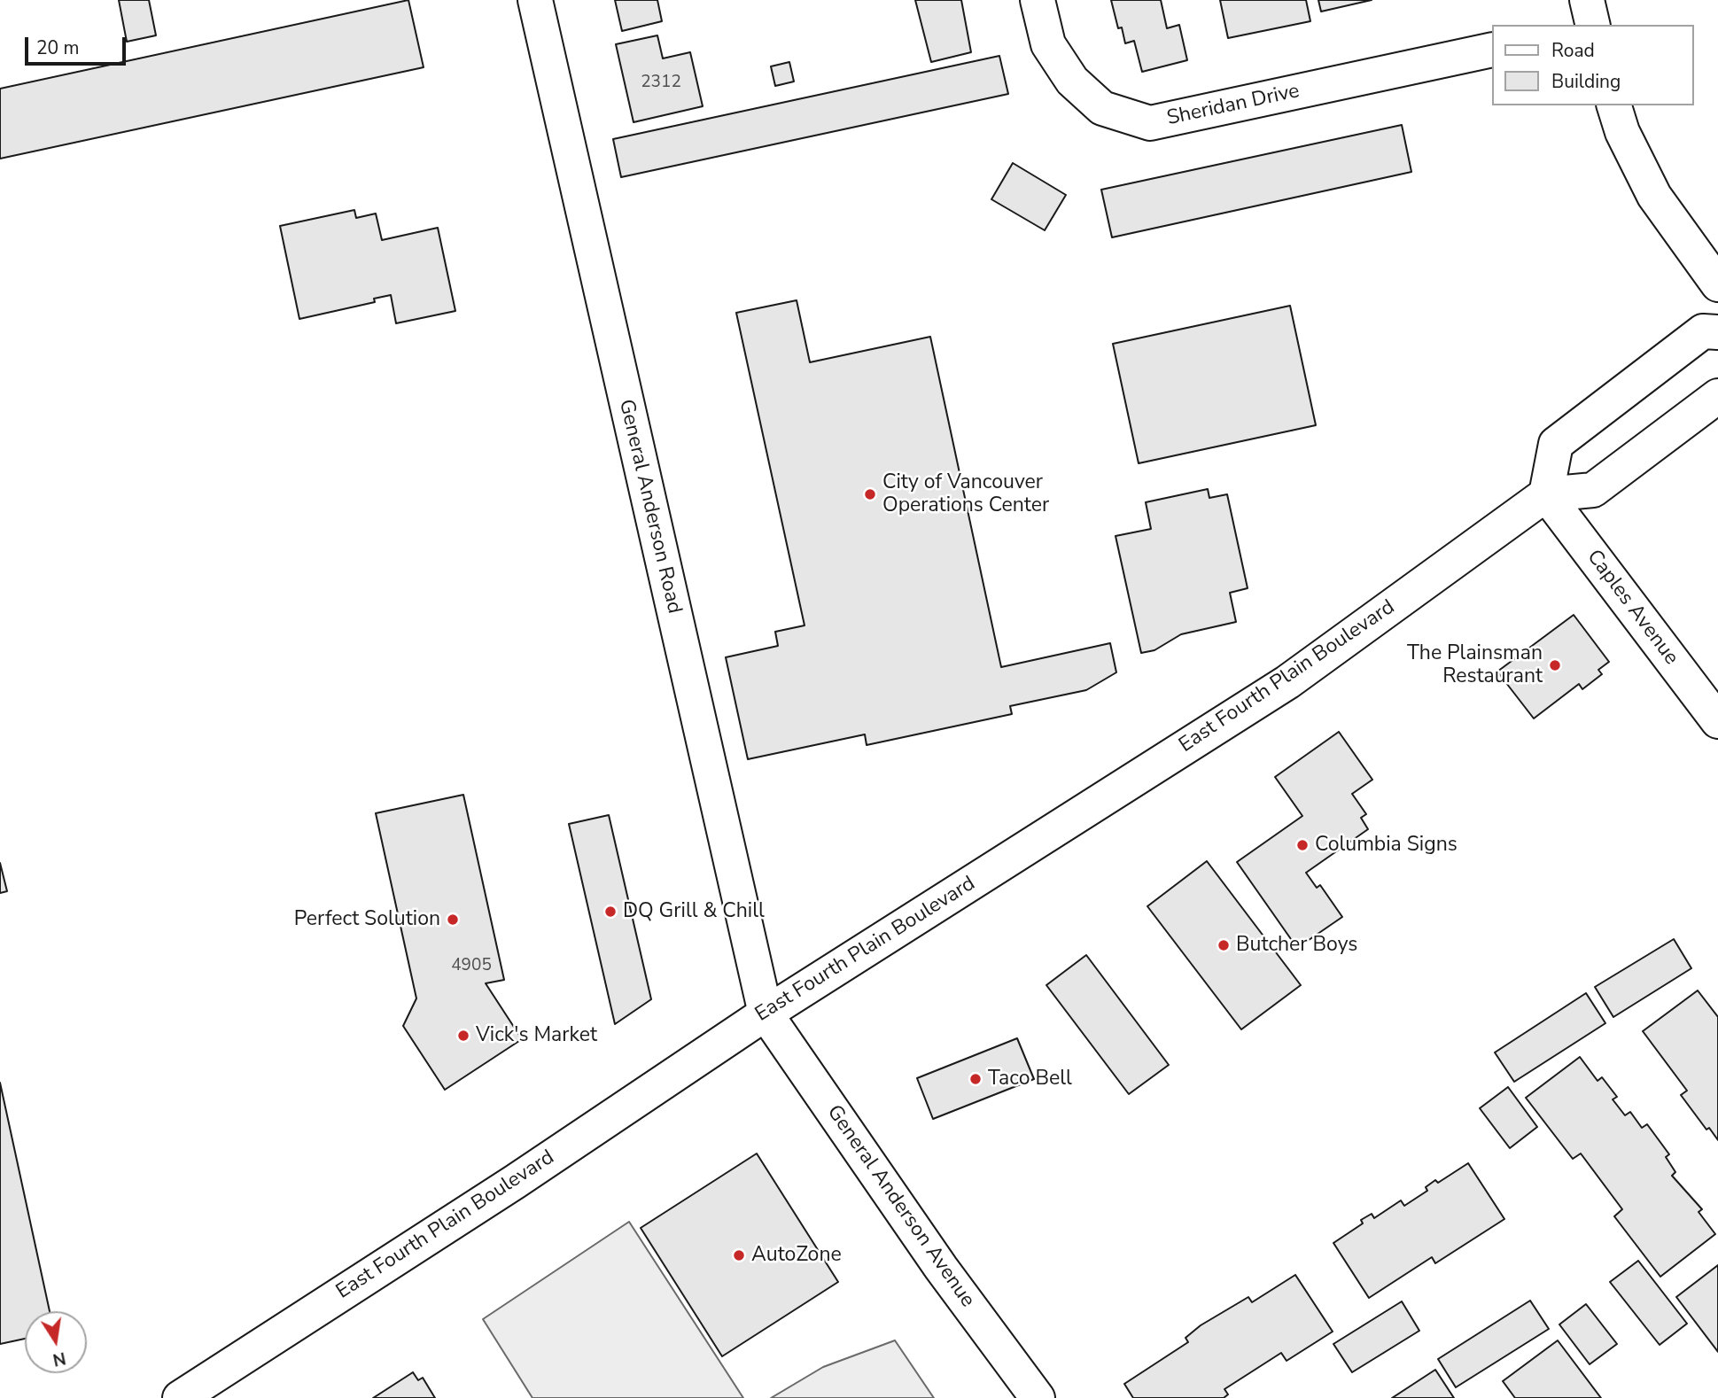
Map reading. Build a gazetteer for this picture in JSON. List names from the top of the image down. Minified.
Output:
{"streets":{"street":["Sheridan Drive","General Anderson Road","Caples Avenue","East Fourth Plain Boulevard","General Anderson Avenue"]},"crossings":[["General Anderson Road","East Fourth Plain Boulevard"],["General Anderson Road","General Anderson Avenue"],["Caples Avenue","East Fourth Plain Boulevard"],["East Fourth Plain Boulevard","General Anderson Avenue"]],"places":["City of Vancouver Operations Center","The Plainsman Restaurant","Columbia Signs","DQ Grill & Chill","Perfect Solution","Butcher Boys","Vick's Market","Taco Bell","AutoZone"],"house_numbers":["2312","4905"],"legend":["Road","Building"],"scale_bar":"20 m","north":"bottom"}
